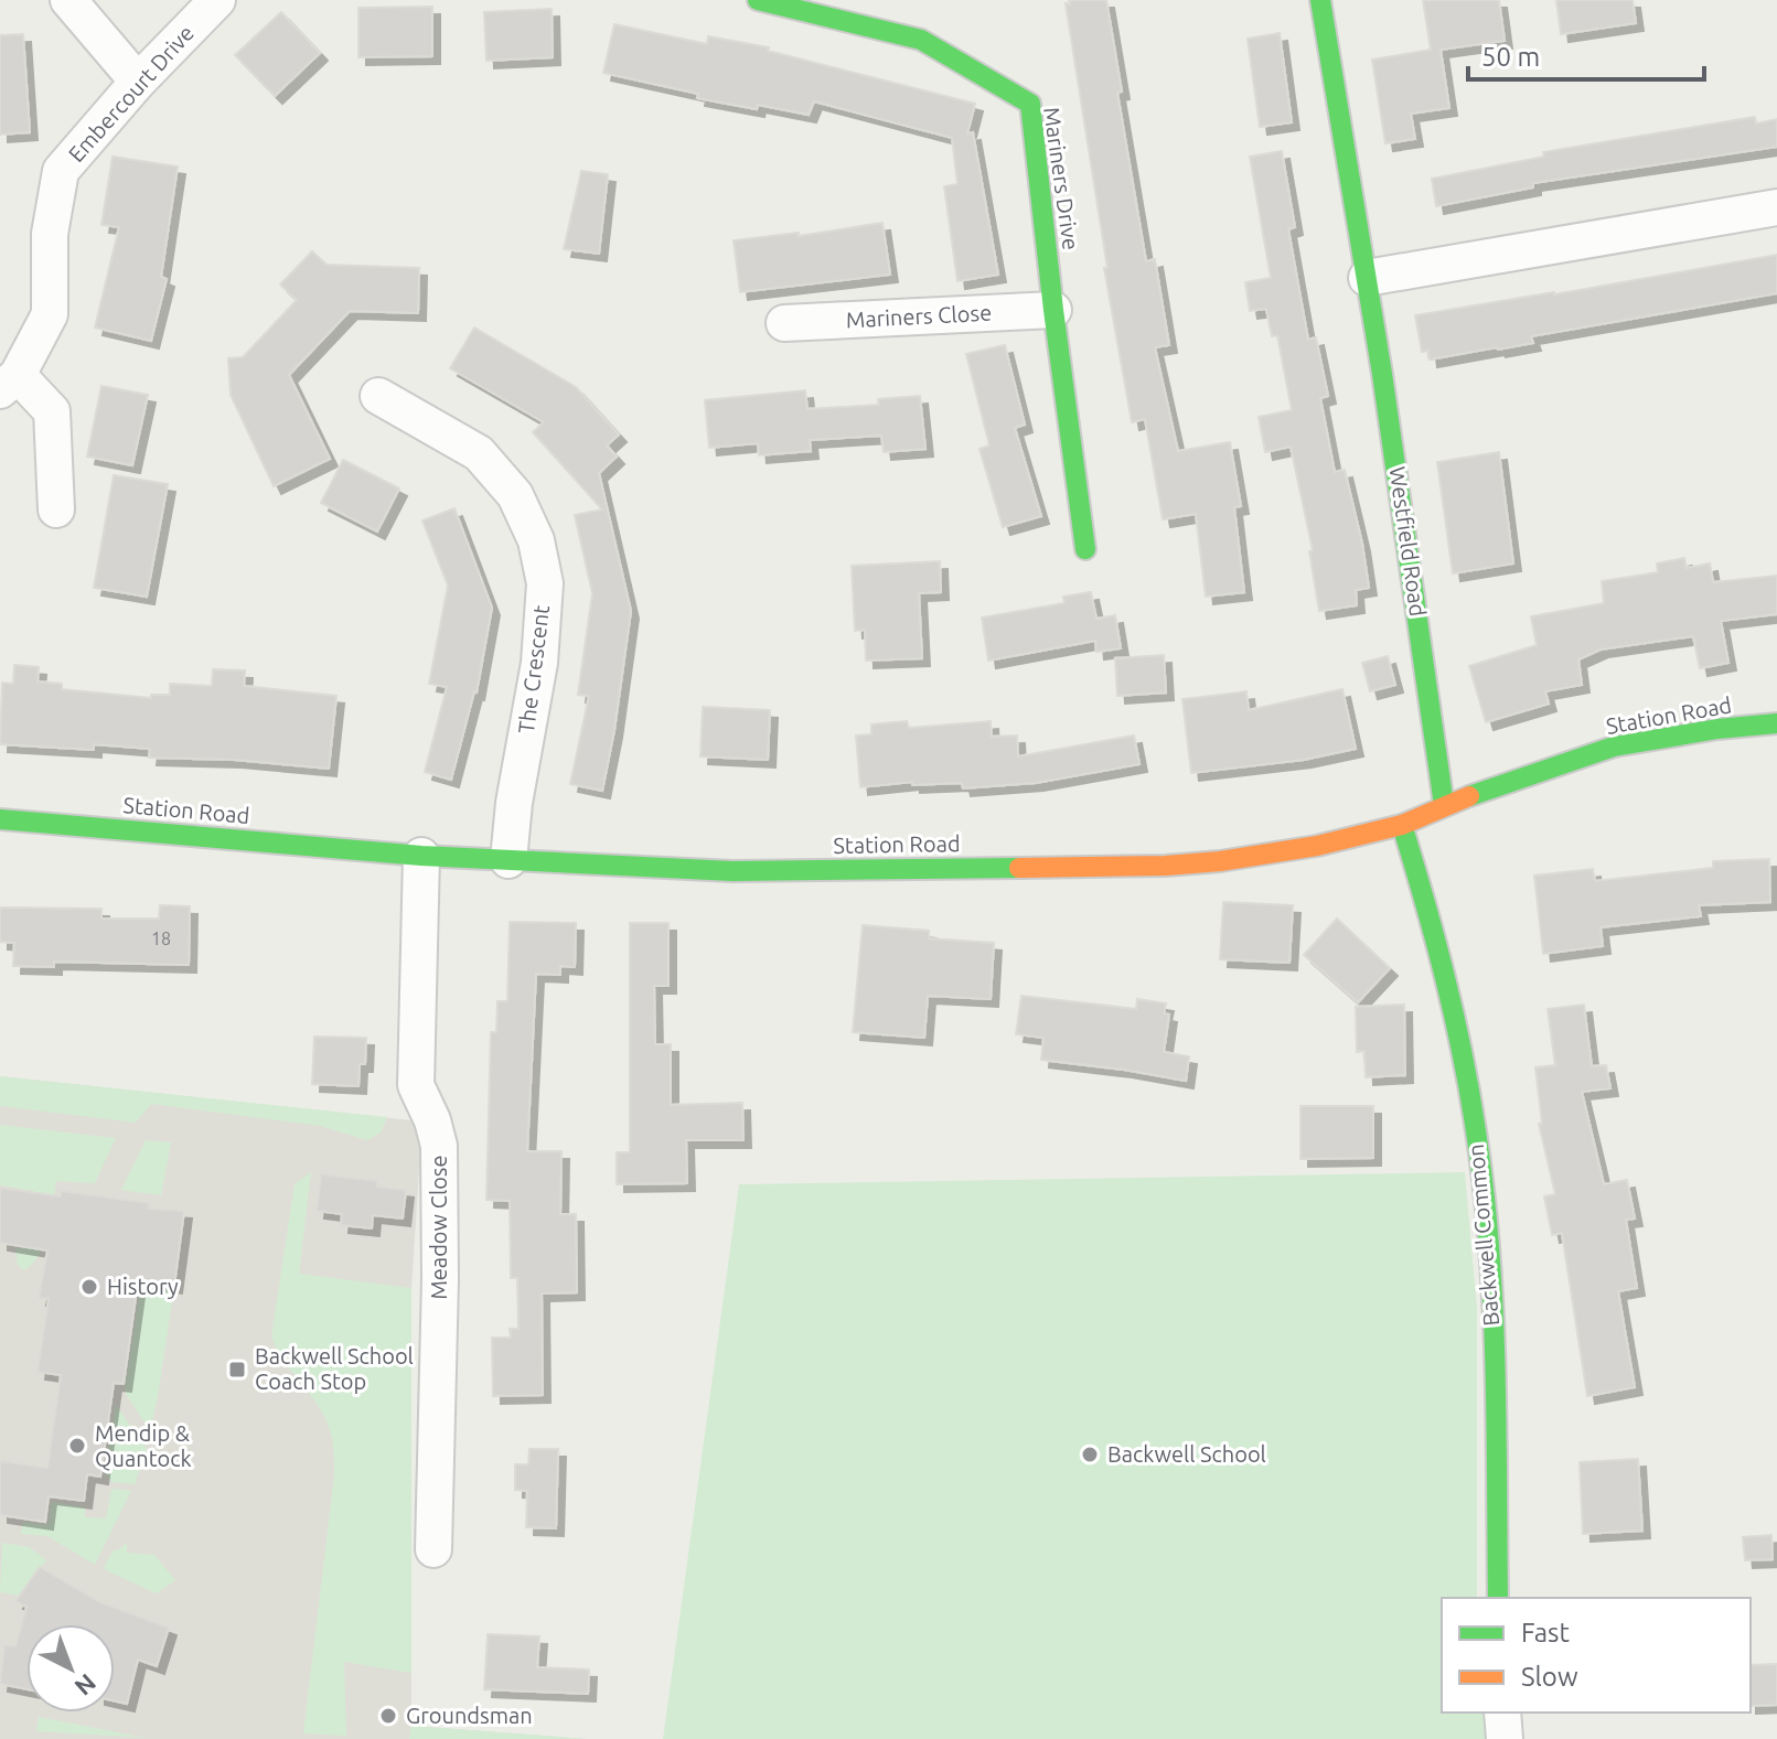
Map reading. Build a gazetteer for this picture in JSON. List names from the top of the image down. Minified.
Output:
{"streets":{"street":["Embercourt Drive","Mariners Drive","Mariners Close","Westfield Road","The Crescent","Station Road","Meadow Close","Backwell Common"]},"crossings":[["Mariners Drive","Mariners Close"],["Westfield Road","Station Road"],["The Crescent","Station Road"],["Station Road","Meadow Close"],["Station Road","Backwell Common"]],"places":{"other":["History","Mendip & Quantock","Backwell School","Groundsman"],"transit":["Backwell School Coach Stop"]},"house_numbers":["18"],"legend":["Fast","Slow"],"scale_bar":"50 m","north":"bottom right"}
